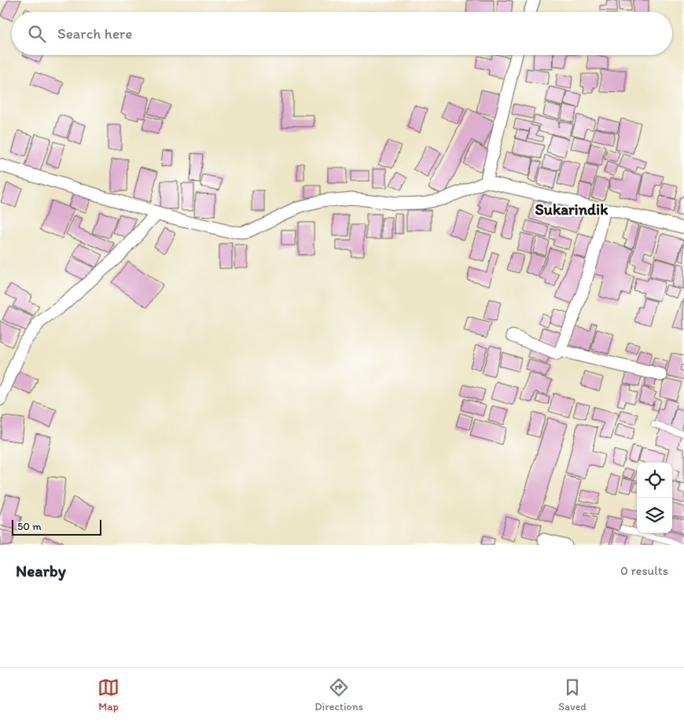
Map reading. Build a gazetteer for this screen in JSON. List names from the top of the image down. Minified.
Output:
{"districts":["Sukarindik"],"scale_bar":"50 m","page":{"search":"Search here","scale":"50 m","heading":["Nearby","0 results"],"nav":["Map","Directions","Saved"]}}
